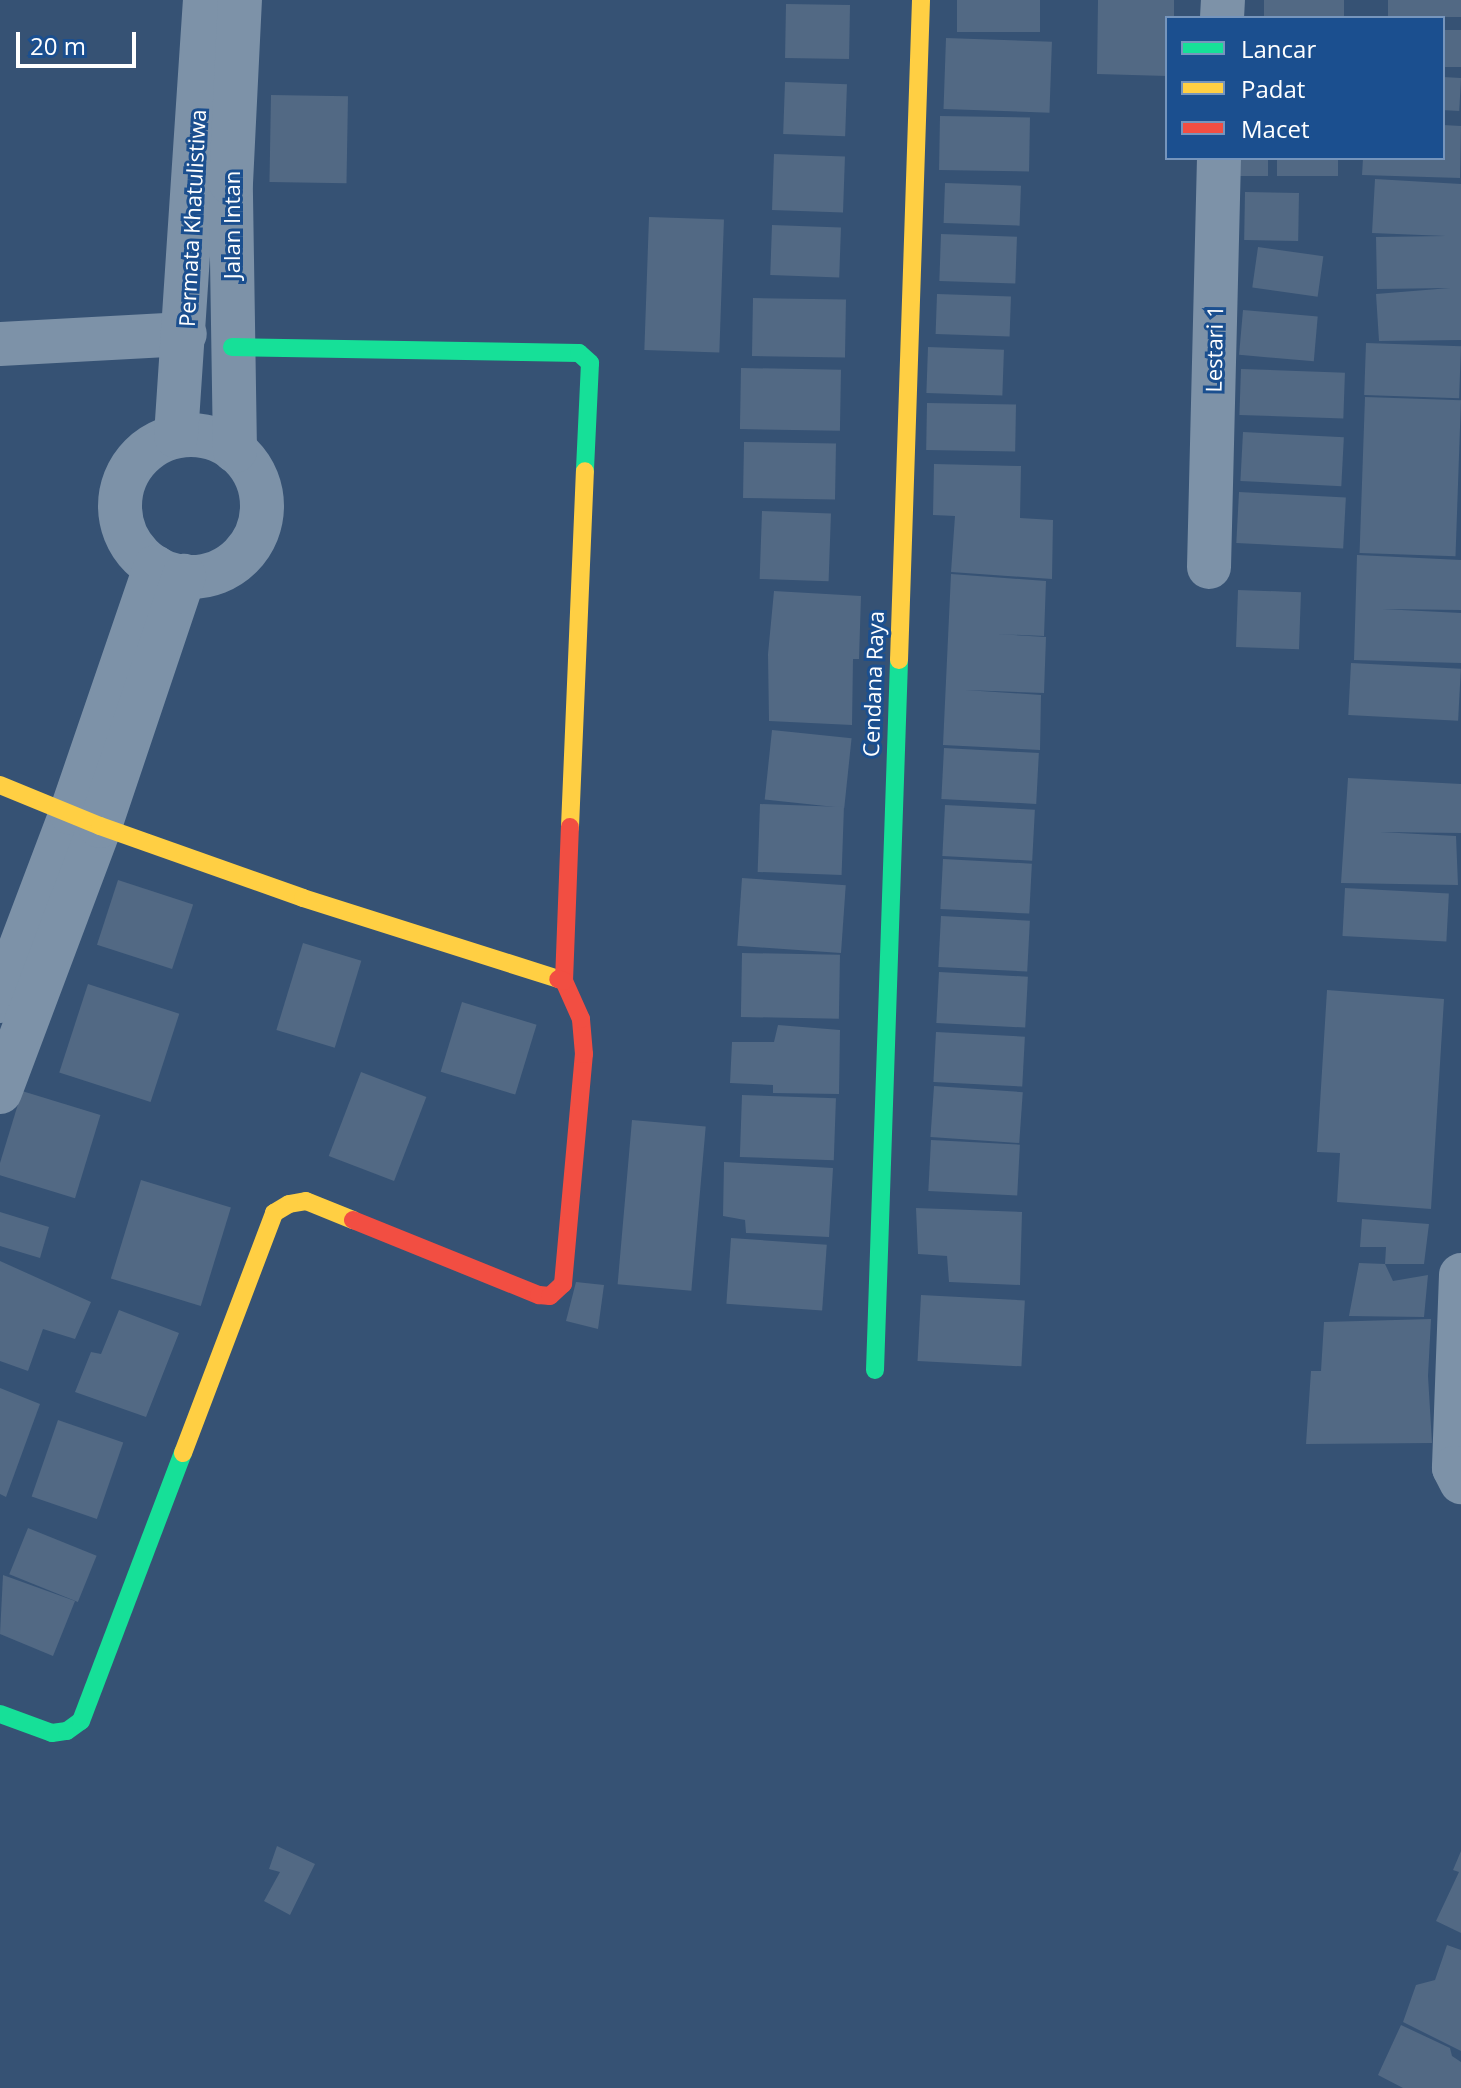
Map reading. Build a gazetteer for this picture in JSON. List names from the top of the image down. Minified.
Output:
{"streets":{"street":["Permata Khatulistiwa","Jalan Intan","Lestari 1","Cendana Raya"]},"crossings":[["Permata Khatulistiwa","Jalan Intan"]],"legend":["Lancar","Padat","Macet"],"scale_bar":"20 m"}
